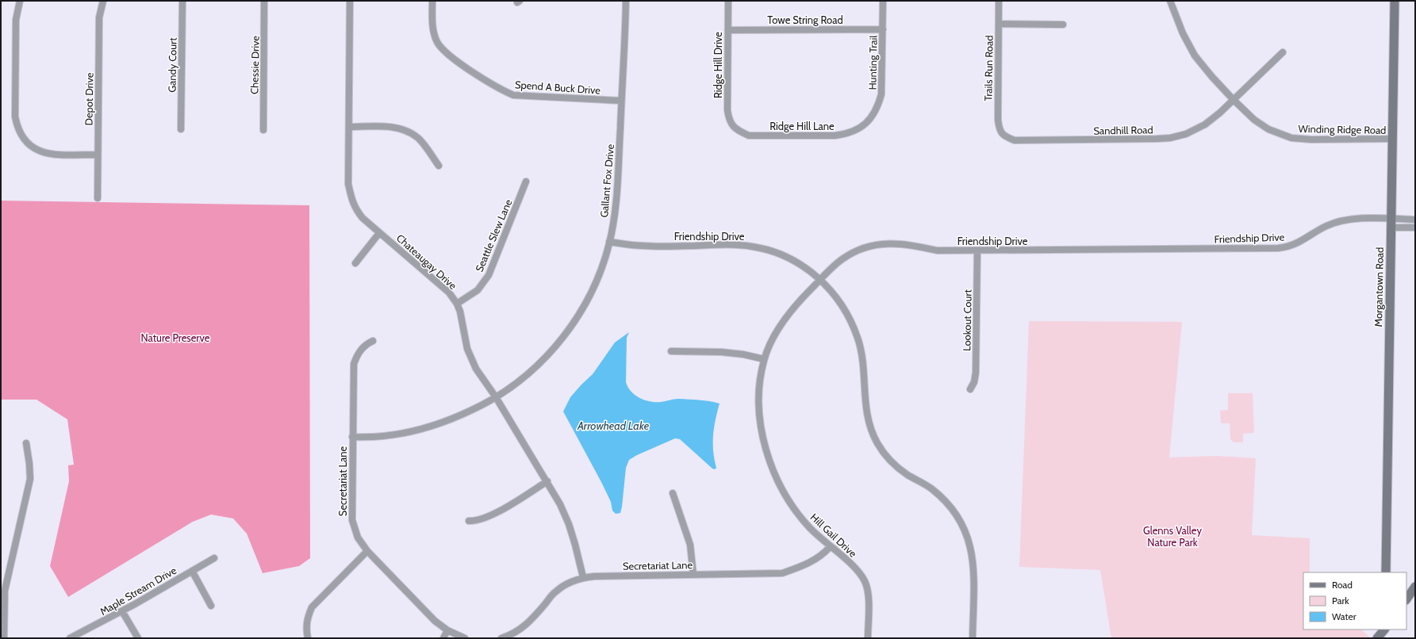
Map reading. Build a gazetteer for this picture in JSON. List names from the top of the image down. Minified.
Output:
{"streets":{"main road":["Morgantown Road"],"street":["Towe String Road","Hunting Trail","Gandy Court","Chessie Drive","Ridge Hill Drive","Trails Run Road","Spend A Buck Drive","Depot Drive","Ridge Hill Lane","Winding Ridge Road","Sandhill Road","Gallant Fox Drive","Seattle Slew Lane","Friendship Drive","Chateaugay Drive","Lookout Court","Secretariat Lane","Hill Gail Drive","Maple Stream Drive"]},"crossings":[["Towe String Road","Hunting Trail"],["Towe String Road","Ridge Hill Drive"],["Hunting Trail","Ridge Hill Lane"],["Ridge Hill Drive","Ridge Hill Lane"],["Trails Run Road","Sandhill Road"],["Spend A Buck Drive","Gallant Fox Drive"],["Winding Ridge Road","Sandhill Road"],["Winding Ridge Road","Morgantown Road"],["Gallant Fox Drive","Friendship Drive"],["Gallant Fox Drive","Chateaugay Drive"],["Gallant Fox Drive","Secretariat Lane"],["Seattle Slew Lane","Chateaugay Drive"],["Friendship Drive","Morgantown Road"],["Friendship Drive","Lookout Court"],["Friendship Drive","Hill Gail Drive"],["Chateaugay Drive","Secretariat Lane"],["Secretariat Lane","Hill Gail Drive"]],"water":["Arrowhead Lake"],"parks":["Nature Preserve","Glenns Valley Nature Park"],"legend":["Road","Park","Water"]}
